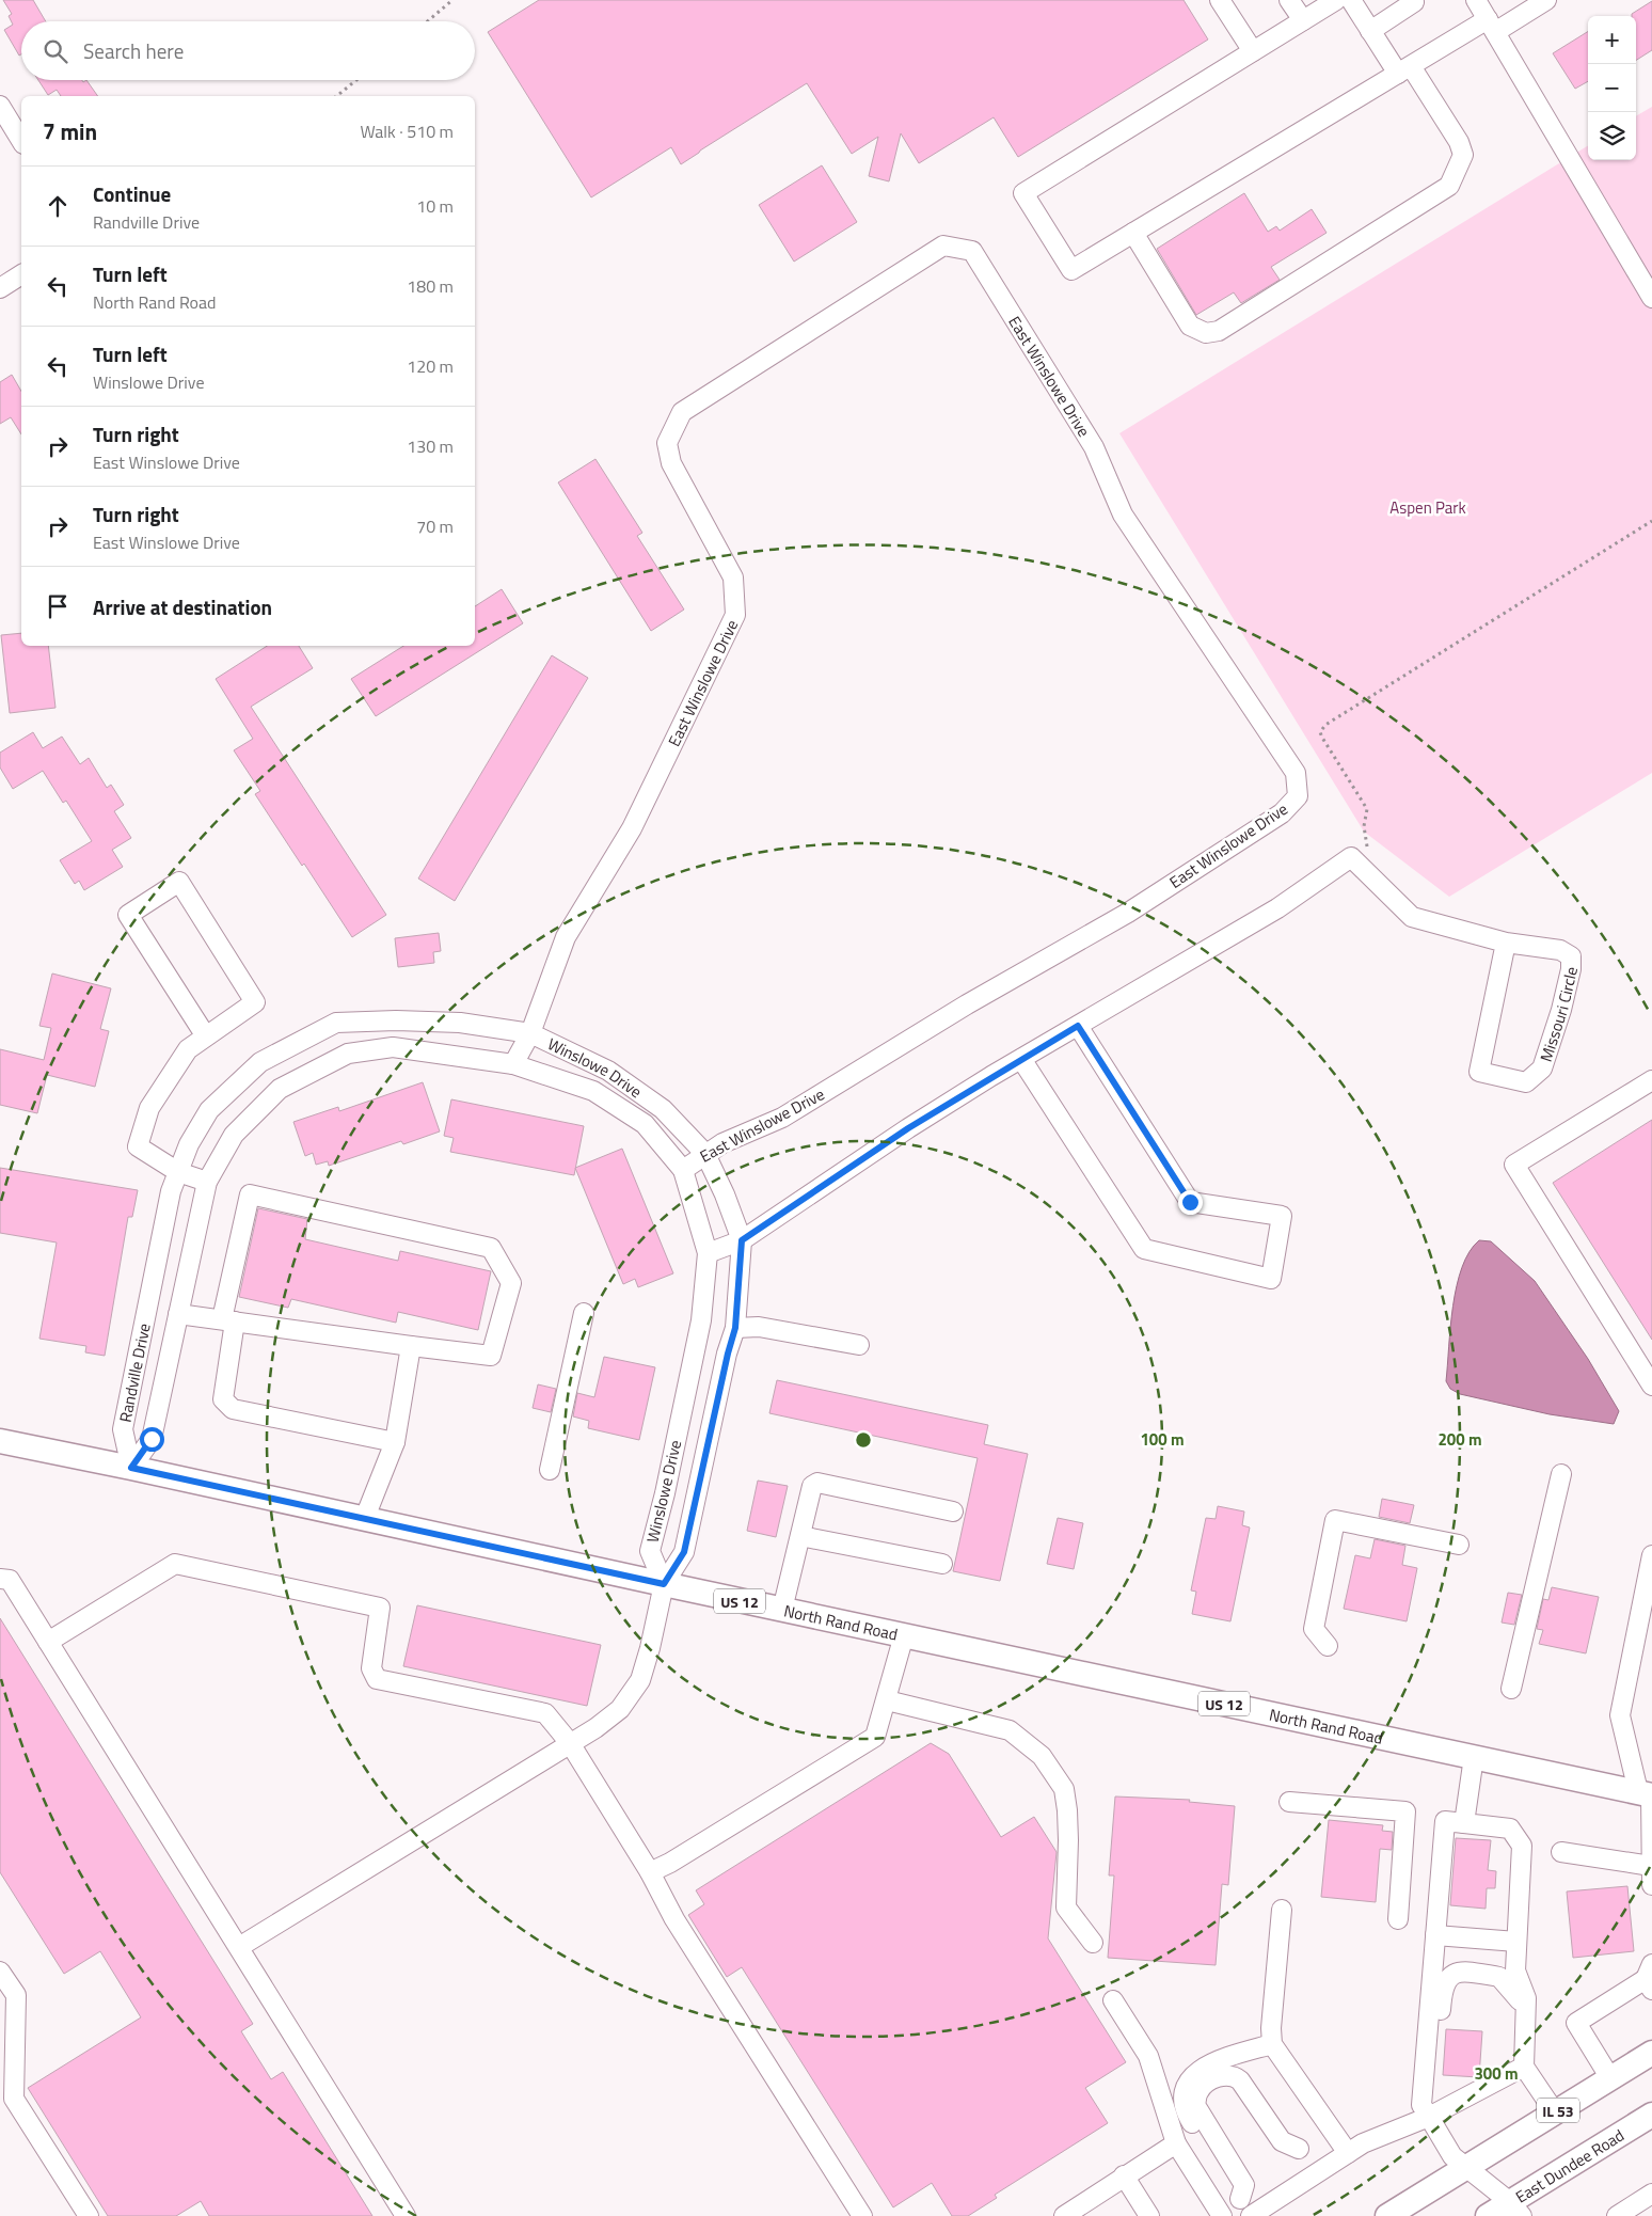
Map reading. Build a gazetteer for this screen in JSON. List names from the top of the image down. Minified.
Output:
{"streets":{"main road":["US 12","North Rand Road","IL 53","East Dundee Road"],"street":["East Winslowe Drive","Missouri Circle","Winslowe Drive","Randville Drive"]},"crossings":[["East Winslowe Drive","Winslowe Drive"],["Winslowe Drive","Randville Drive"],["Winslowe Drive","North Rand Road"],["Randville Drive","North Rand Road"]],"parks":["Aspen Park"],"page":{"map_buttons":["+","−"],"search":"Search here","heading":["7 min","Walk · 510 m"],"list":[["Continue","Randville Drive","10 m"],["Turn left","North Rand Road","180 m"],["Turn left","Winslowe Drive","120 m"],["Turn right","East Winslowe Drive","130 m"],["Turn right","East Winslowe Drive","70 m"],"Arrive at destination"]},"rings":["100 m","200 m","300 m"]}
